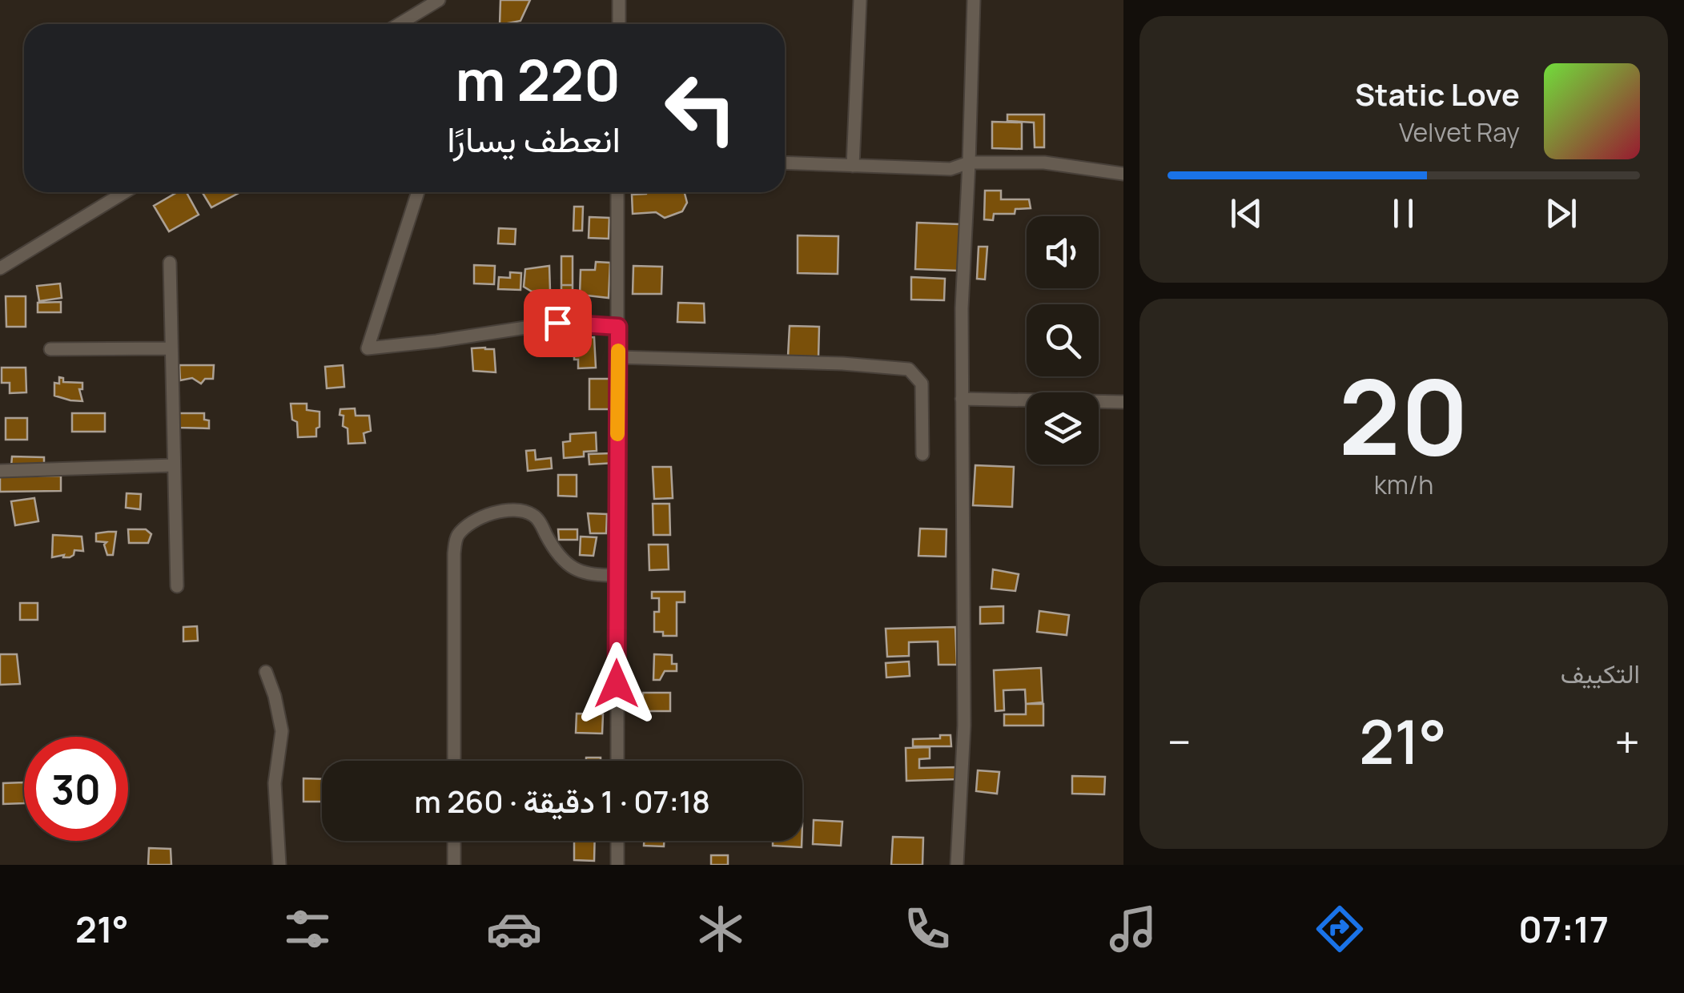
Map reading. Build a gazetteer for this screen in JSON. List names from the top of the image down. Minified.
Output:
{"page":{"turn":["220 m","انعطف يسارًا"],"song":["Static Love","Velvet Ray"],"tile":[["20","km/h"],"التكييف"],"heat":["−","21°","+"],"limit":"30","trip":"07:18 · 1 دقيقة · 260 m","tabs":["07:17","21°"]}}
